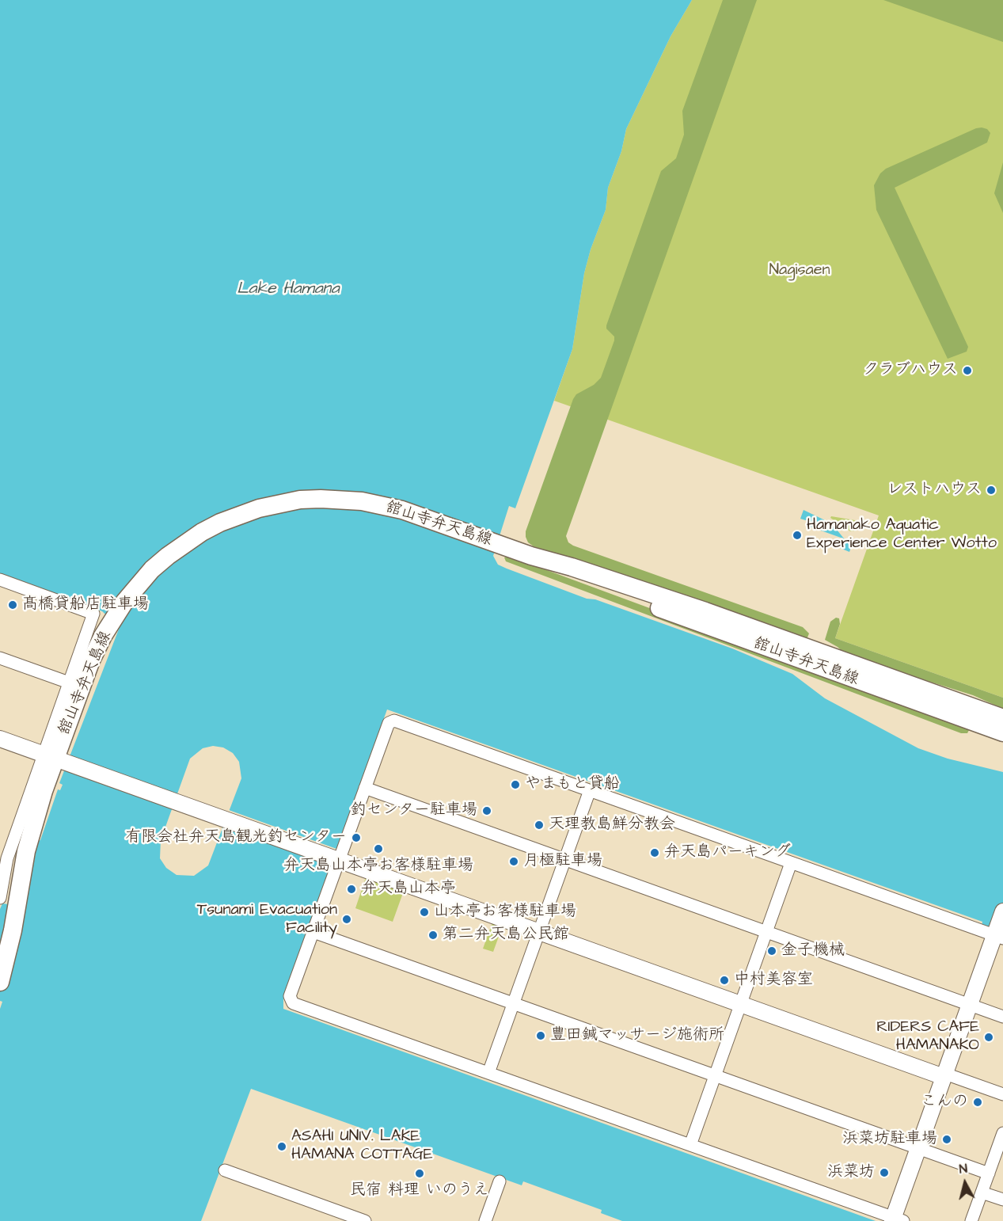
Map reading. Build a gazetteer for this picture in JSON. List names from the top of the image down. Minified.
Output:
{"streets":{"main road":["舘山寺弁天島線"]},"water":["Lake Hamana"],"parks":["Nagisaen"],"places":["クラブハウス","レストハウス","Hamanako Aquatic Experience Center Wotto","髙橋貸船店駐車場","やまもと貸船","釣センター駐車場","天理教島鮮分教会","有限会社弁天島観光釣センター","弁天島山本亭お客様駐車場","弁天島パーキング","月極駐車場","弁天島山本亭","山本亭お客様駐車場","Tsunami Evacuation Facility","第二弁天島公民館","金子機械","中村美容室","豊田鍼マッサージ施術所","RIDERS CAFE HAMANAKO","こんの","浜菜坊駐車場","ASAHI UNIV. LAKE HAMANA COTTAGE","浜菜坊","民宿 料理 いのうえ"],"north":"top"}
